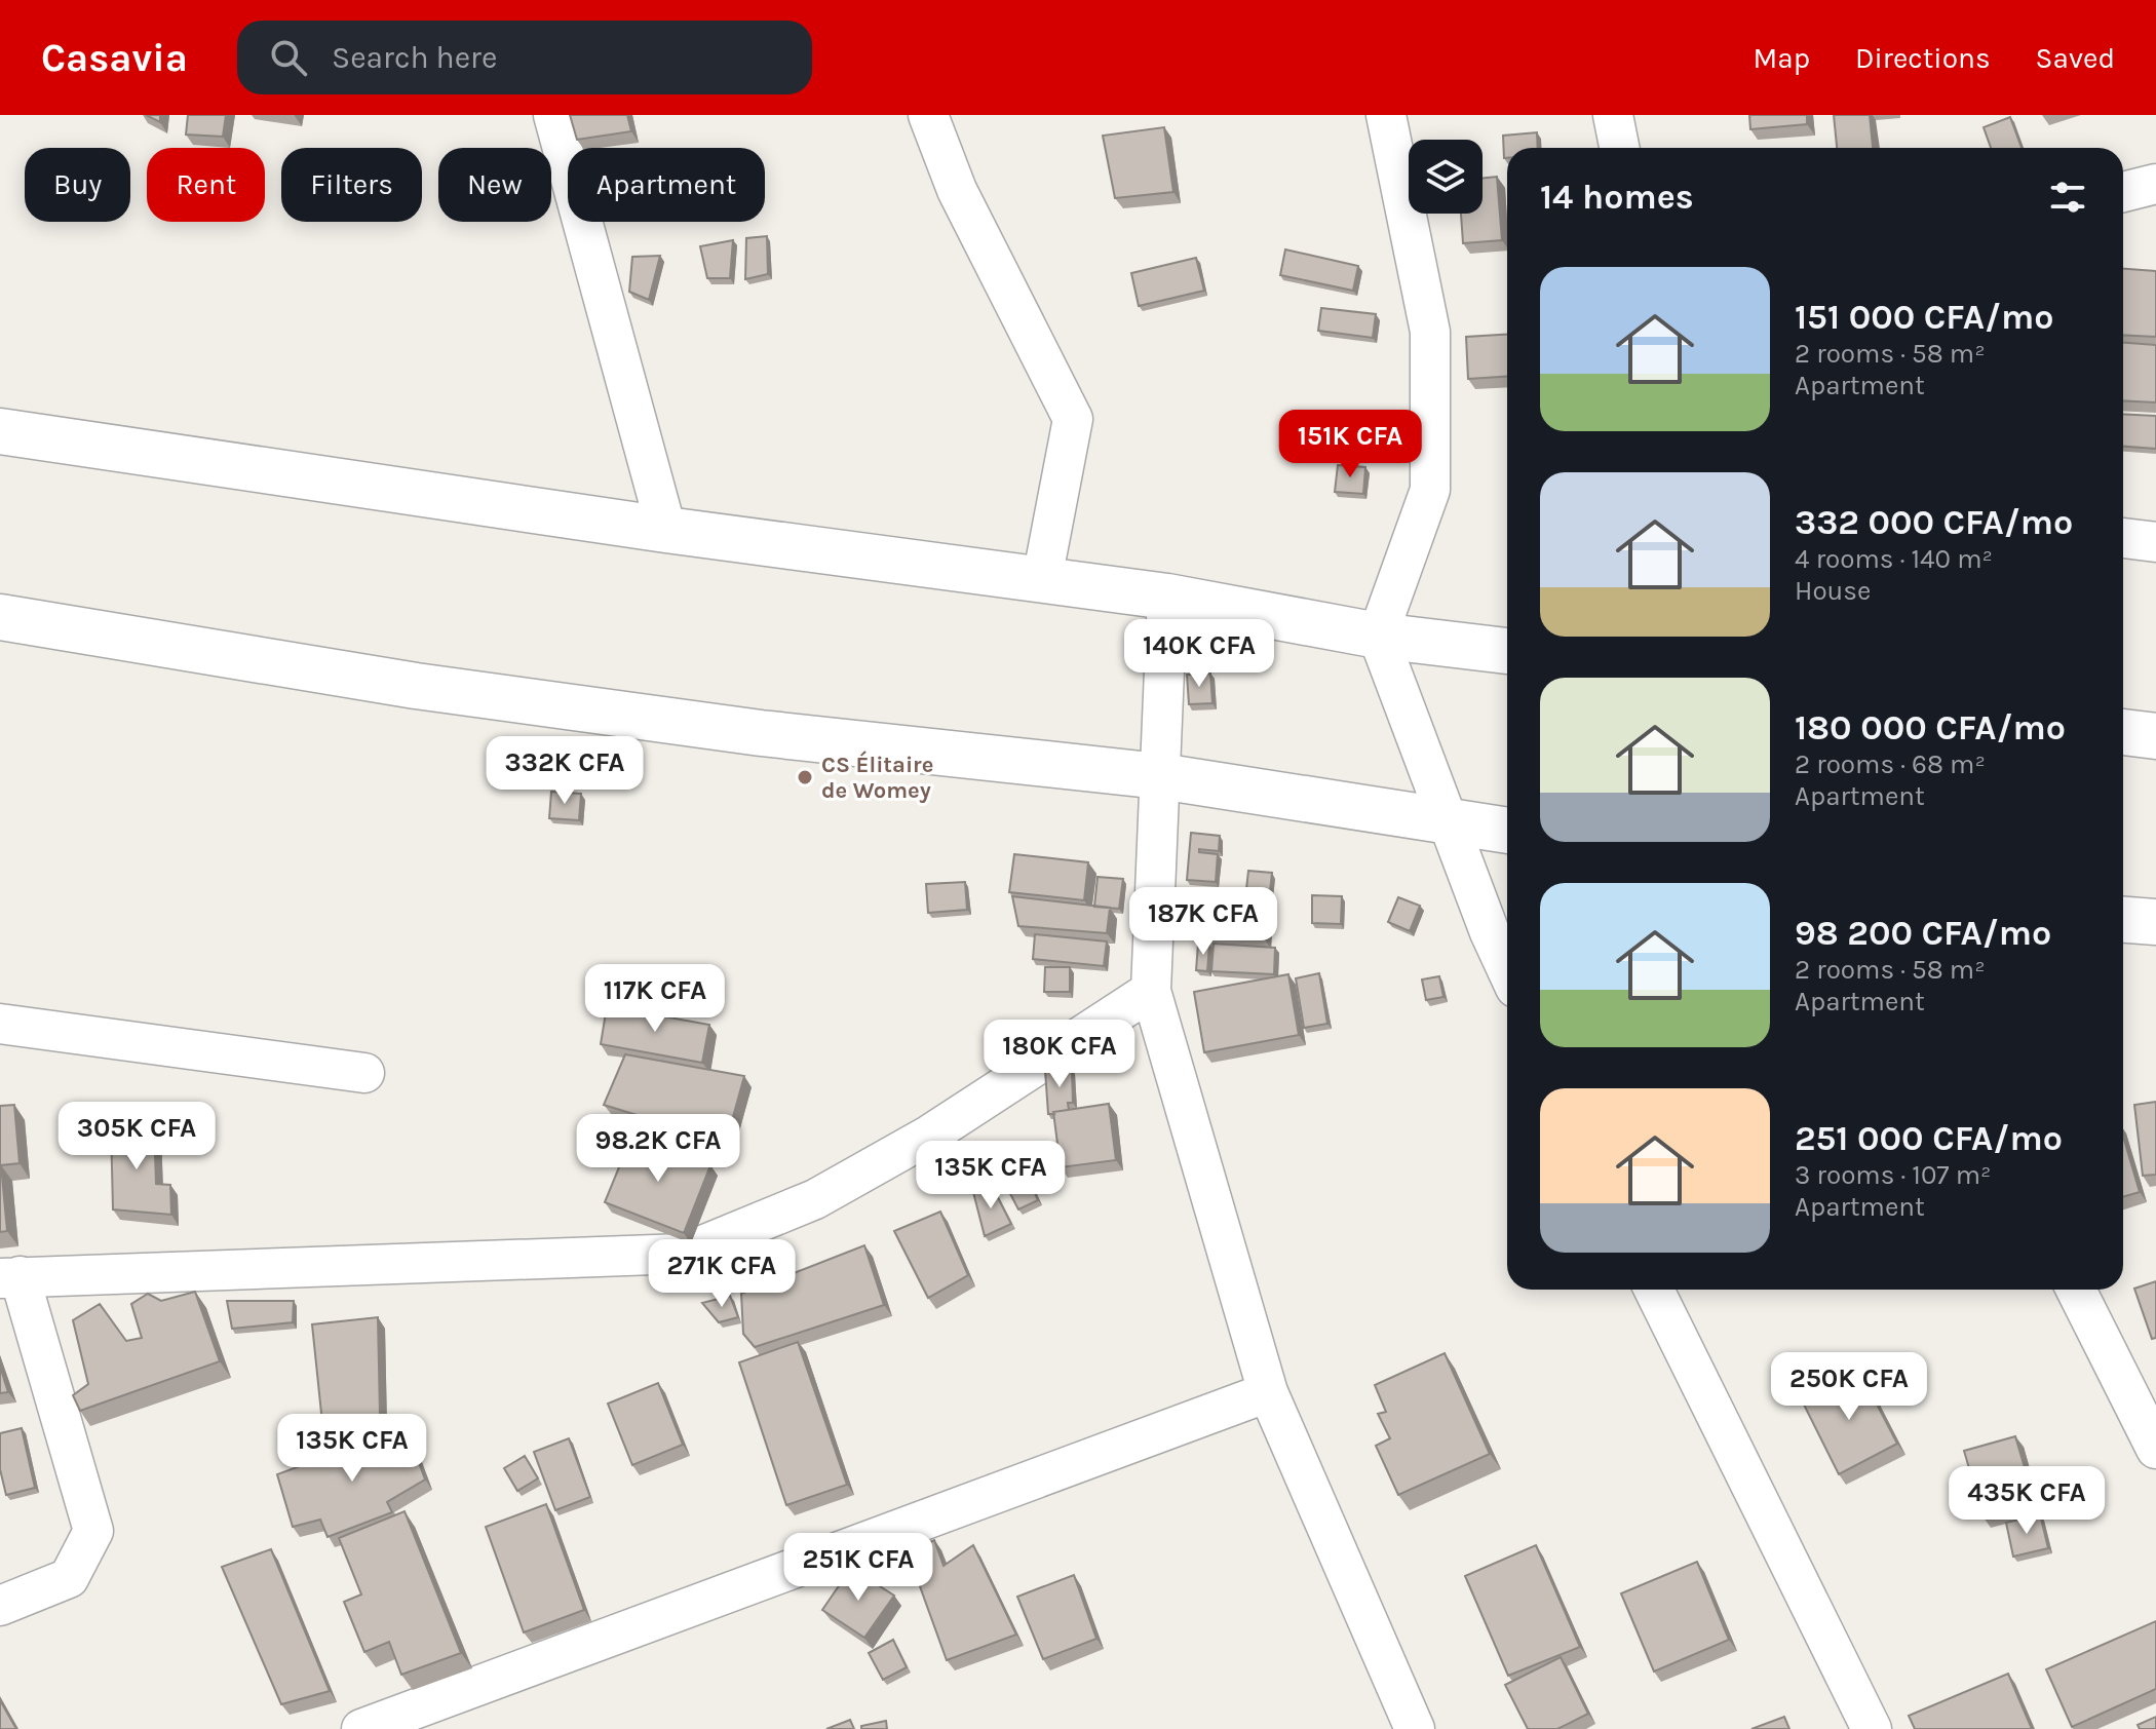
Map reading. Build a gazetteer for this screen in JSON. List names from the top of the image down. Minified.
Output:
{"places":["CS Élitaire de Womey"],"page":{"header":"Casavia","search":"Search here","nav":["Map","Directions","Saved"],"chip":["Buy","Rent","Filters","New","Apartment"],"heading":"14 homes","list":[{"name":"151 000 CFA/mo","note":"2 rooms · 58 m² · Apartment"},{"name":"332 000 CFA/mo","note":"4 rooms · 140 m² · House"},{"name":"180 000 CFA/mo","note":"2 rooms · 68 m² · Apartment"},{"name":"98 200 CFA/mo","note":"2 rooms · 58 m² · Apartment"},{"name":"251 000 CFA/mo","note":"3 rooms · 107 m² · Apartment"}],"price":["151K CFA","140K CFA","332K CFA","187K CFA","117K CFA","180K CFA","305K CFA","98.2K CFA","135K CFA","271K CFA","250K CFA","135K CFA","435K CFA","251K CFA"]}}
